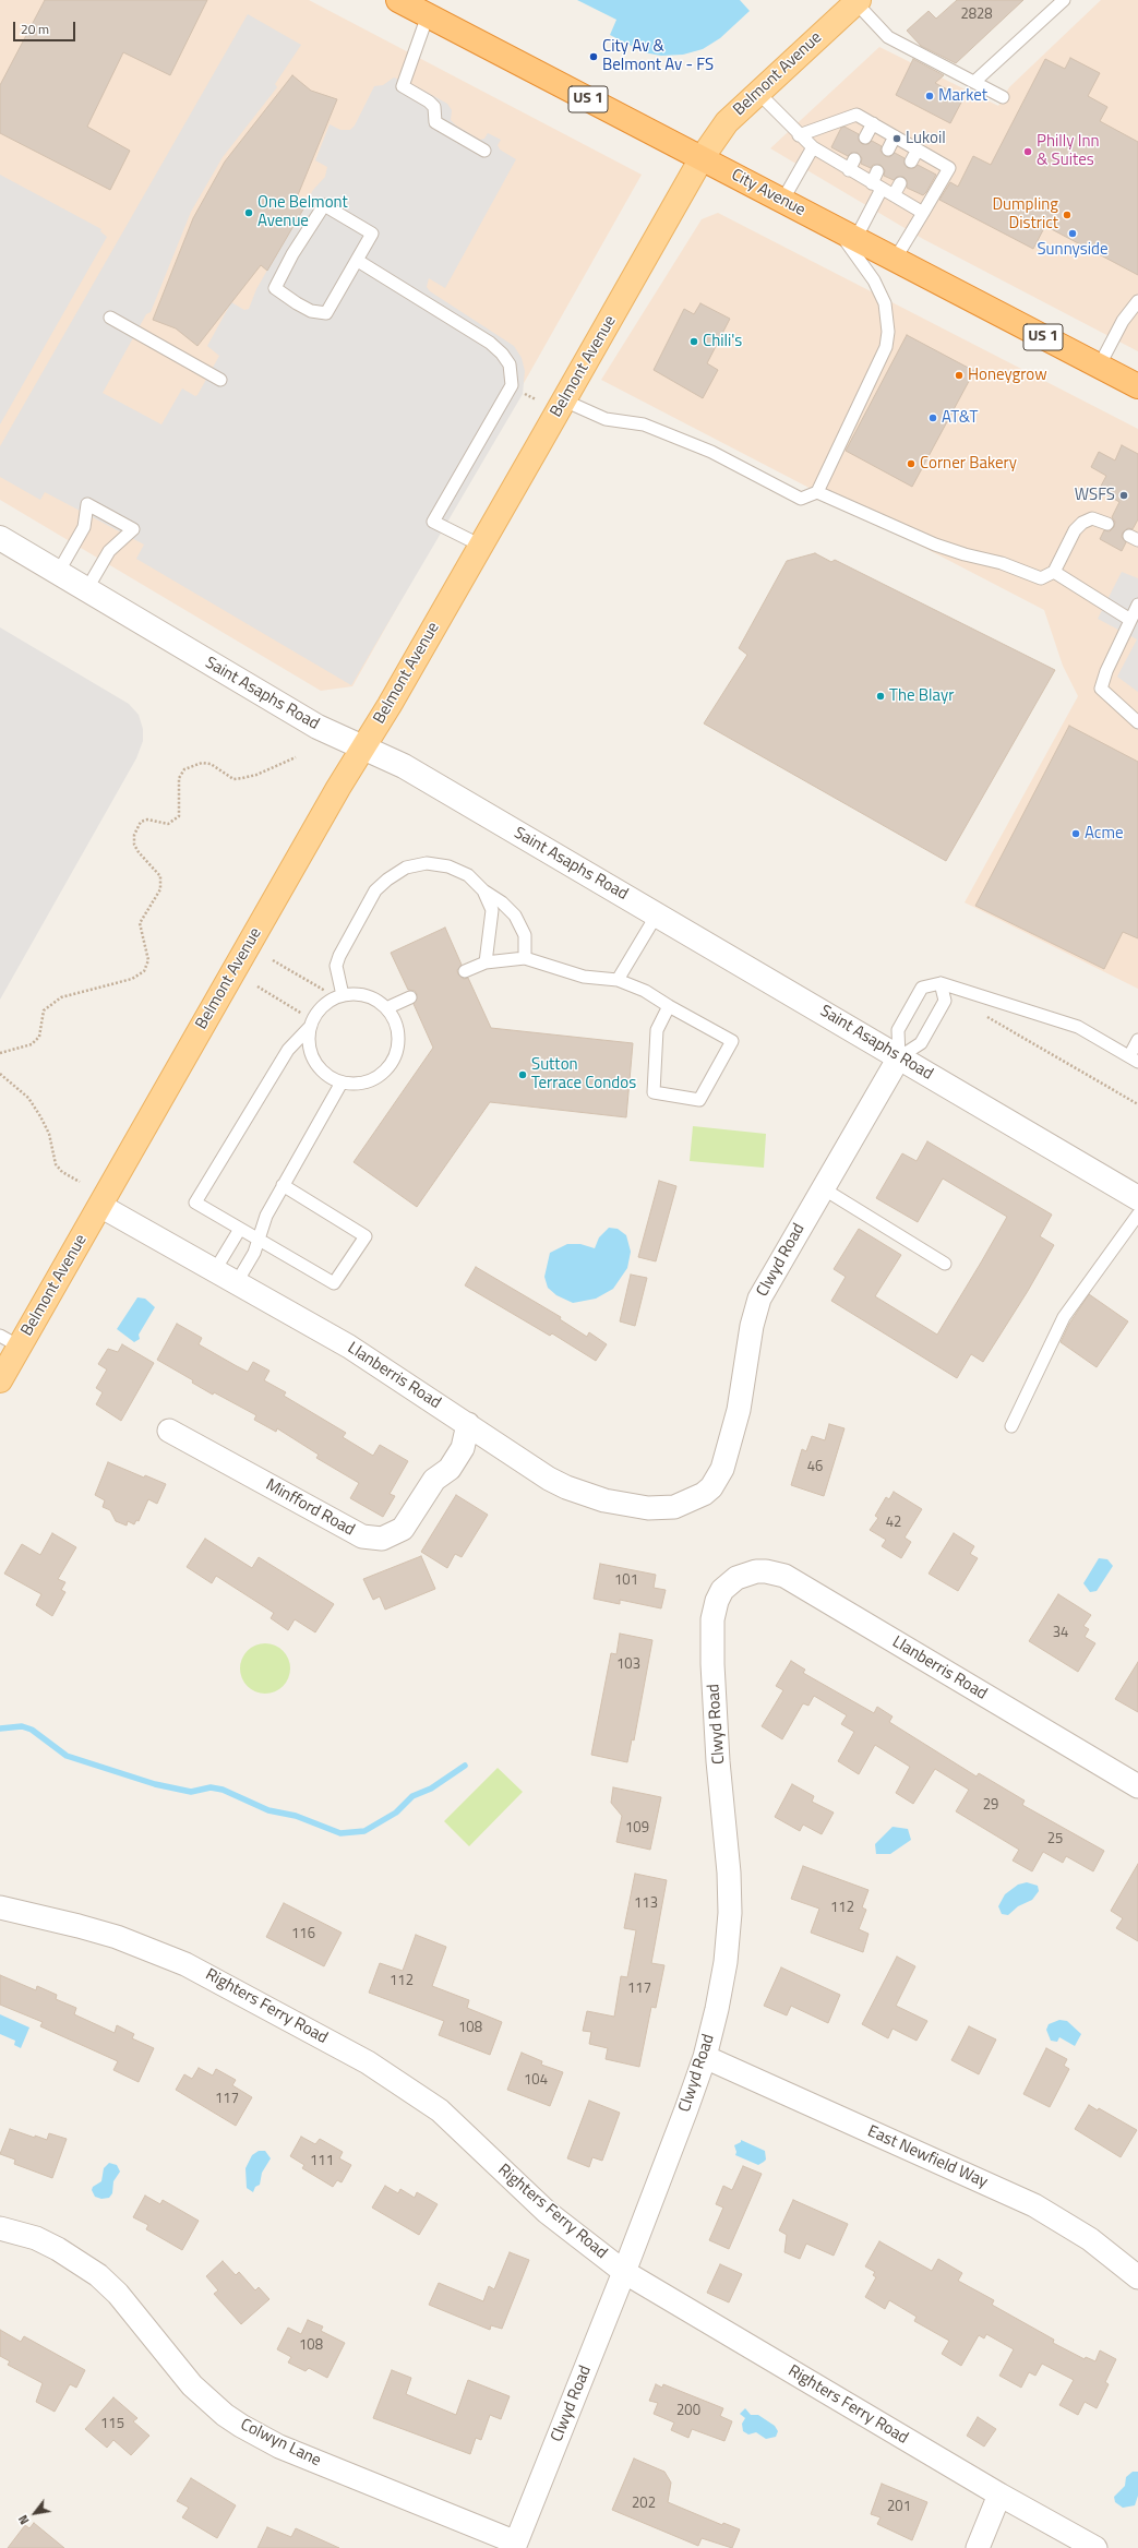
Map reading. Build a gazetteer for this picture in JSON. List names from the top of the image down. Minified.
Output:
{"streets":{"highway":["US 1","City Avenue"],"main road":["Belmont Avenue"],"street":["Saint Asaphs Road","Clwyd Road","Llanberris Road","Minfford Road","Righters Ferry Road","East Newfield Way","Colwyn Lane"]},"crossings":[["Belmont Avenue","City Avenue"],["Belmont Avenue","Saint Asaphs Road"],["Belmont Avenue","Llanberris Road"],["Saint Asaphs Road","Clwyd Road"],["Clwyd Road","Llanberris Road"],["Clwyd Road","Righters Ferry Road"],["Clwyd Road","East Newfield Way"],["Clwyd Road","Colwyn Lane"],["Llanberris Road","Minfford Road"]],"places":["City Av & Belmont Av - FS","Market","Lukoil","Philly Inn & Suites","One Belmont Avenue","Dumpling District","Sunnyside","Chili's","Honeygrow","AT&T","Corner Bakery","WSFS","The Blayr","Acme","Sutton Terrace Condos"],"house_numbers":["2828","46","42","101","34","103","29","109","25","113","112","116","112","117","108","104","117","111","108","200","115","202","201"],"scale_bar":"20 m","north":"bottom left"}
